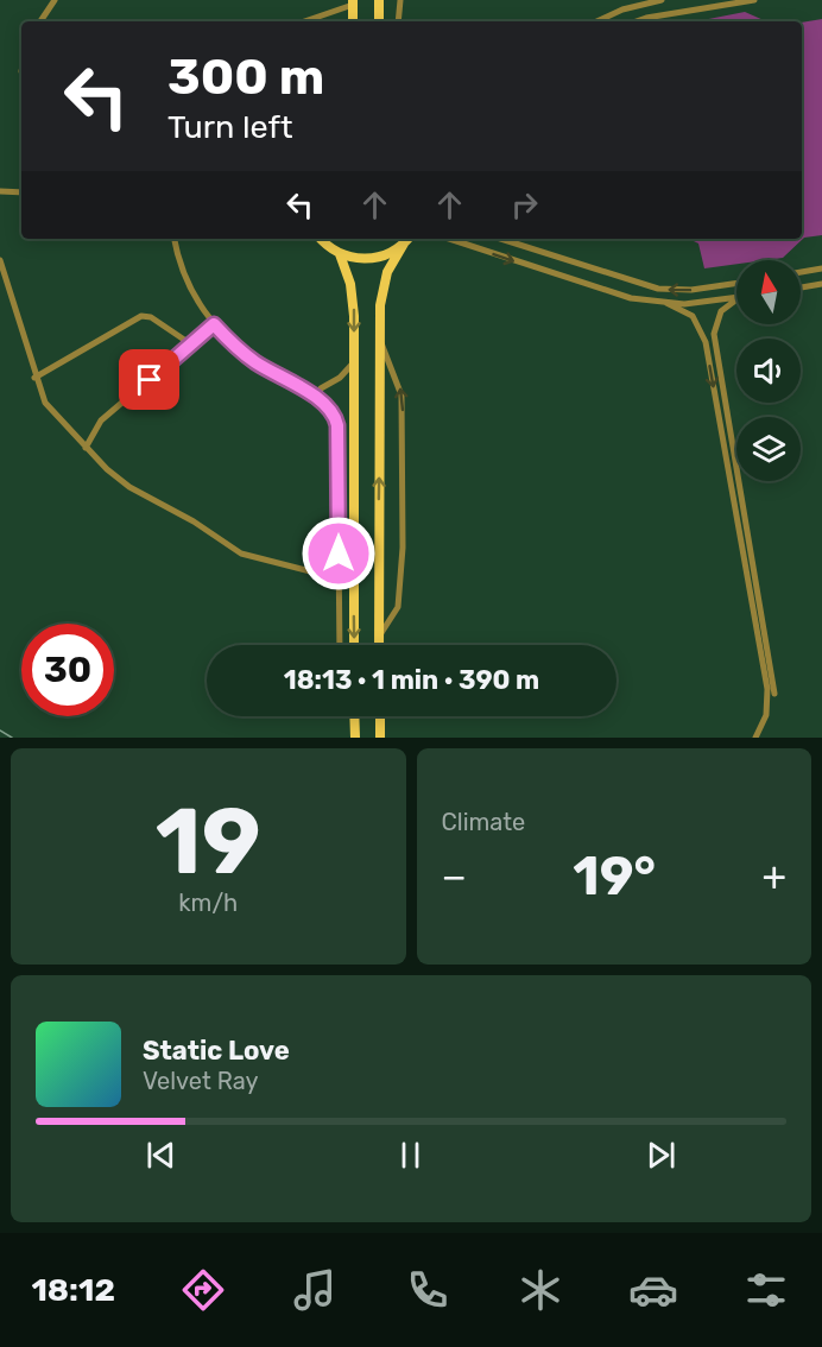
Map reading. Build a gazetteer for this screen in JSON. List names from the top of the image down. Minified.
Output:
{"north":"top","page":{"turn":["300 m","Turn left"],"limit":"30","trip":"18:13 · 1 min · 390 m","tile":[["19","km/h"],"Climate"],"heat":["−","19°","+"],"song":["Static Love","Velvet Ray"],"tabs":"18:12"}}
